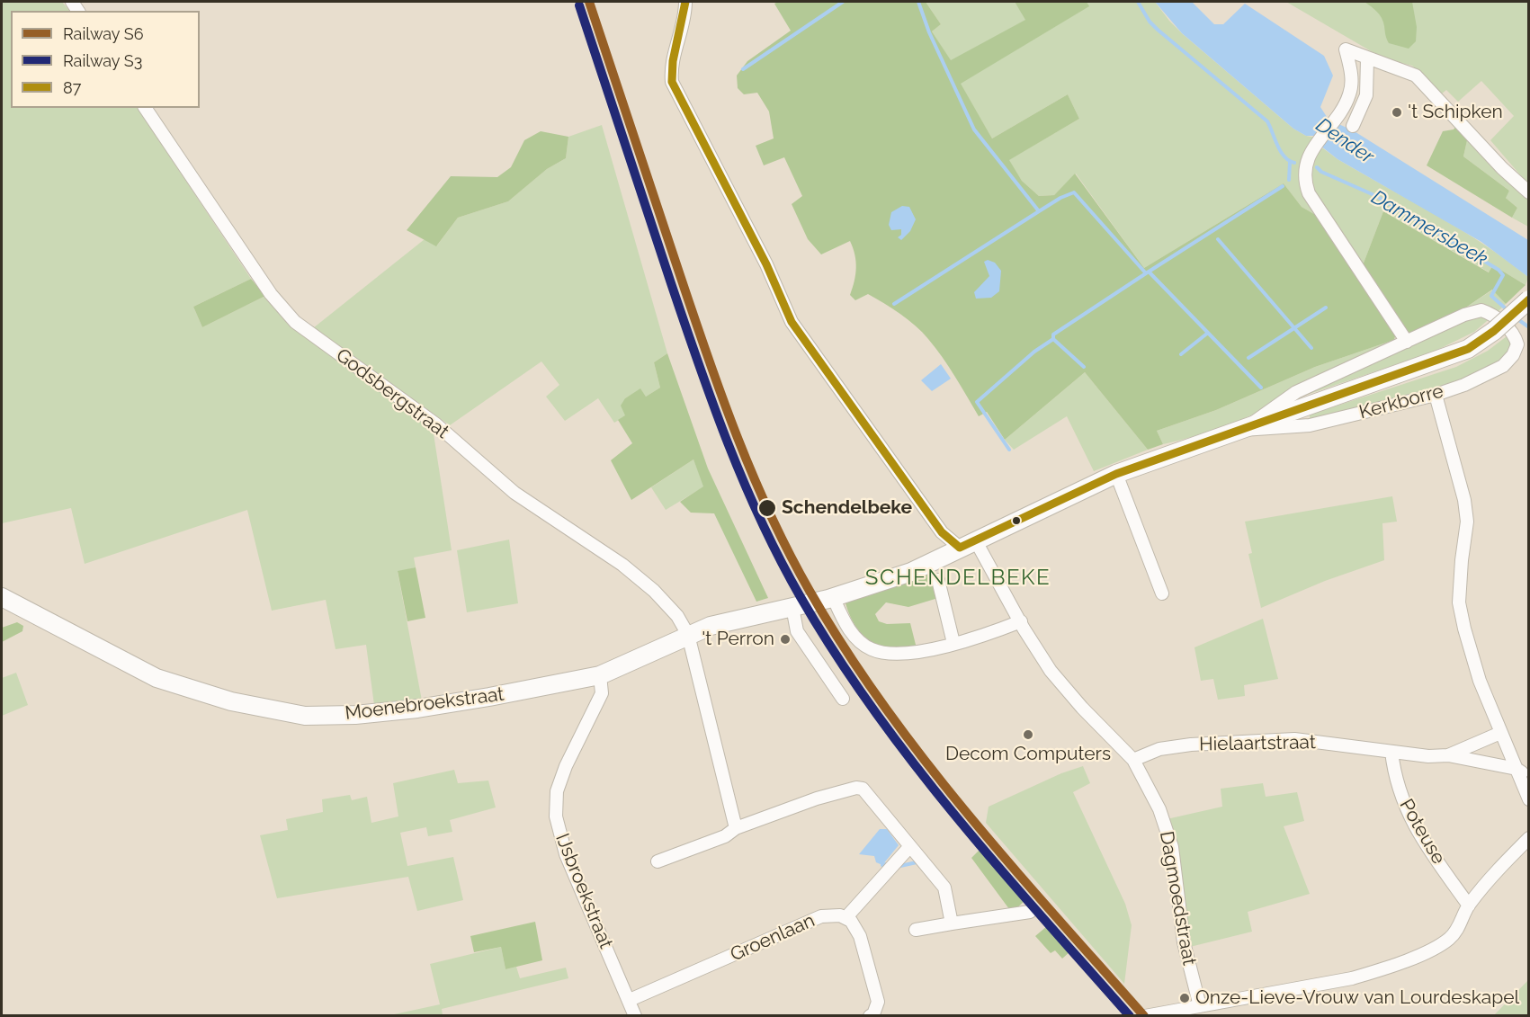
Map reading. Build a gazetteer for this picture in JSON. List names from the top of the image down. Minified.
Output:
{"streets":{"street":["Godsbergstraat","Kerkborre","Moenebroekstraat","Hielaartstraat","Poteuse","IJsbroekstraat","Dagmoedstraat","Groenlaan"]},"crossings":[["Godsbergstraat","Moenebroekstraat"],["Kerkborre","Moenebroekstraat"],["Kerkborre","Dagmoedstraat"],["Moenebroekstraat","IJsbroekstraat"],["Hielaartstraat","Poteuse"],["Hielaartstraat","Dagmoedstraat"],["IJsbroekstraat","Groenlaan"]],"districts":["SCHENDELBEKE"],"water":["Dender","Dammersbeek"],"places":["'t Schipken","Schendelbeke","'t Perron","Decom Computers","Onze-Lieve-Vrouw van Lourdeskapel"],"lines":["rail line S6","transit line 87","rail line S3"],"legend":["Railway S6","Railway S3","87"]}
